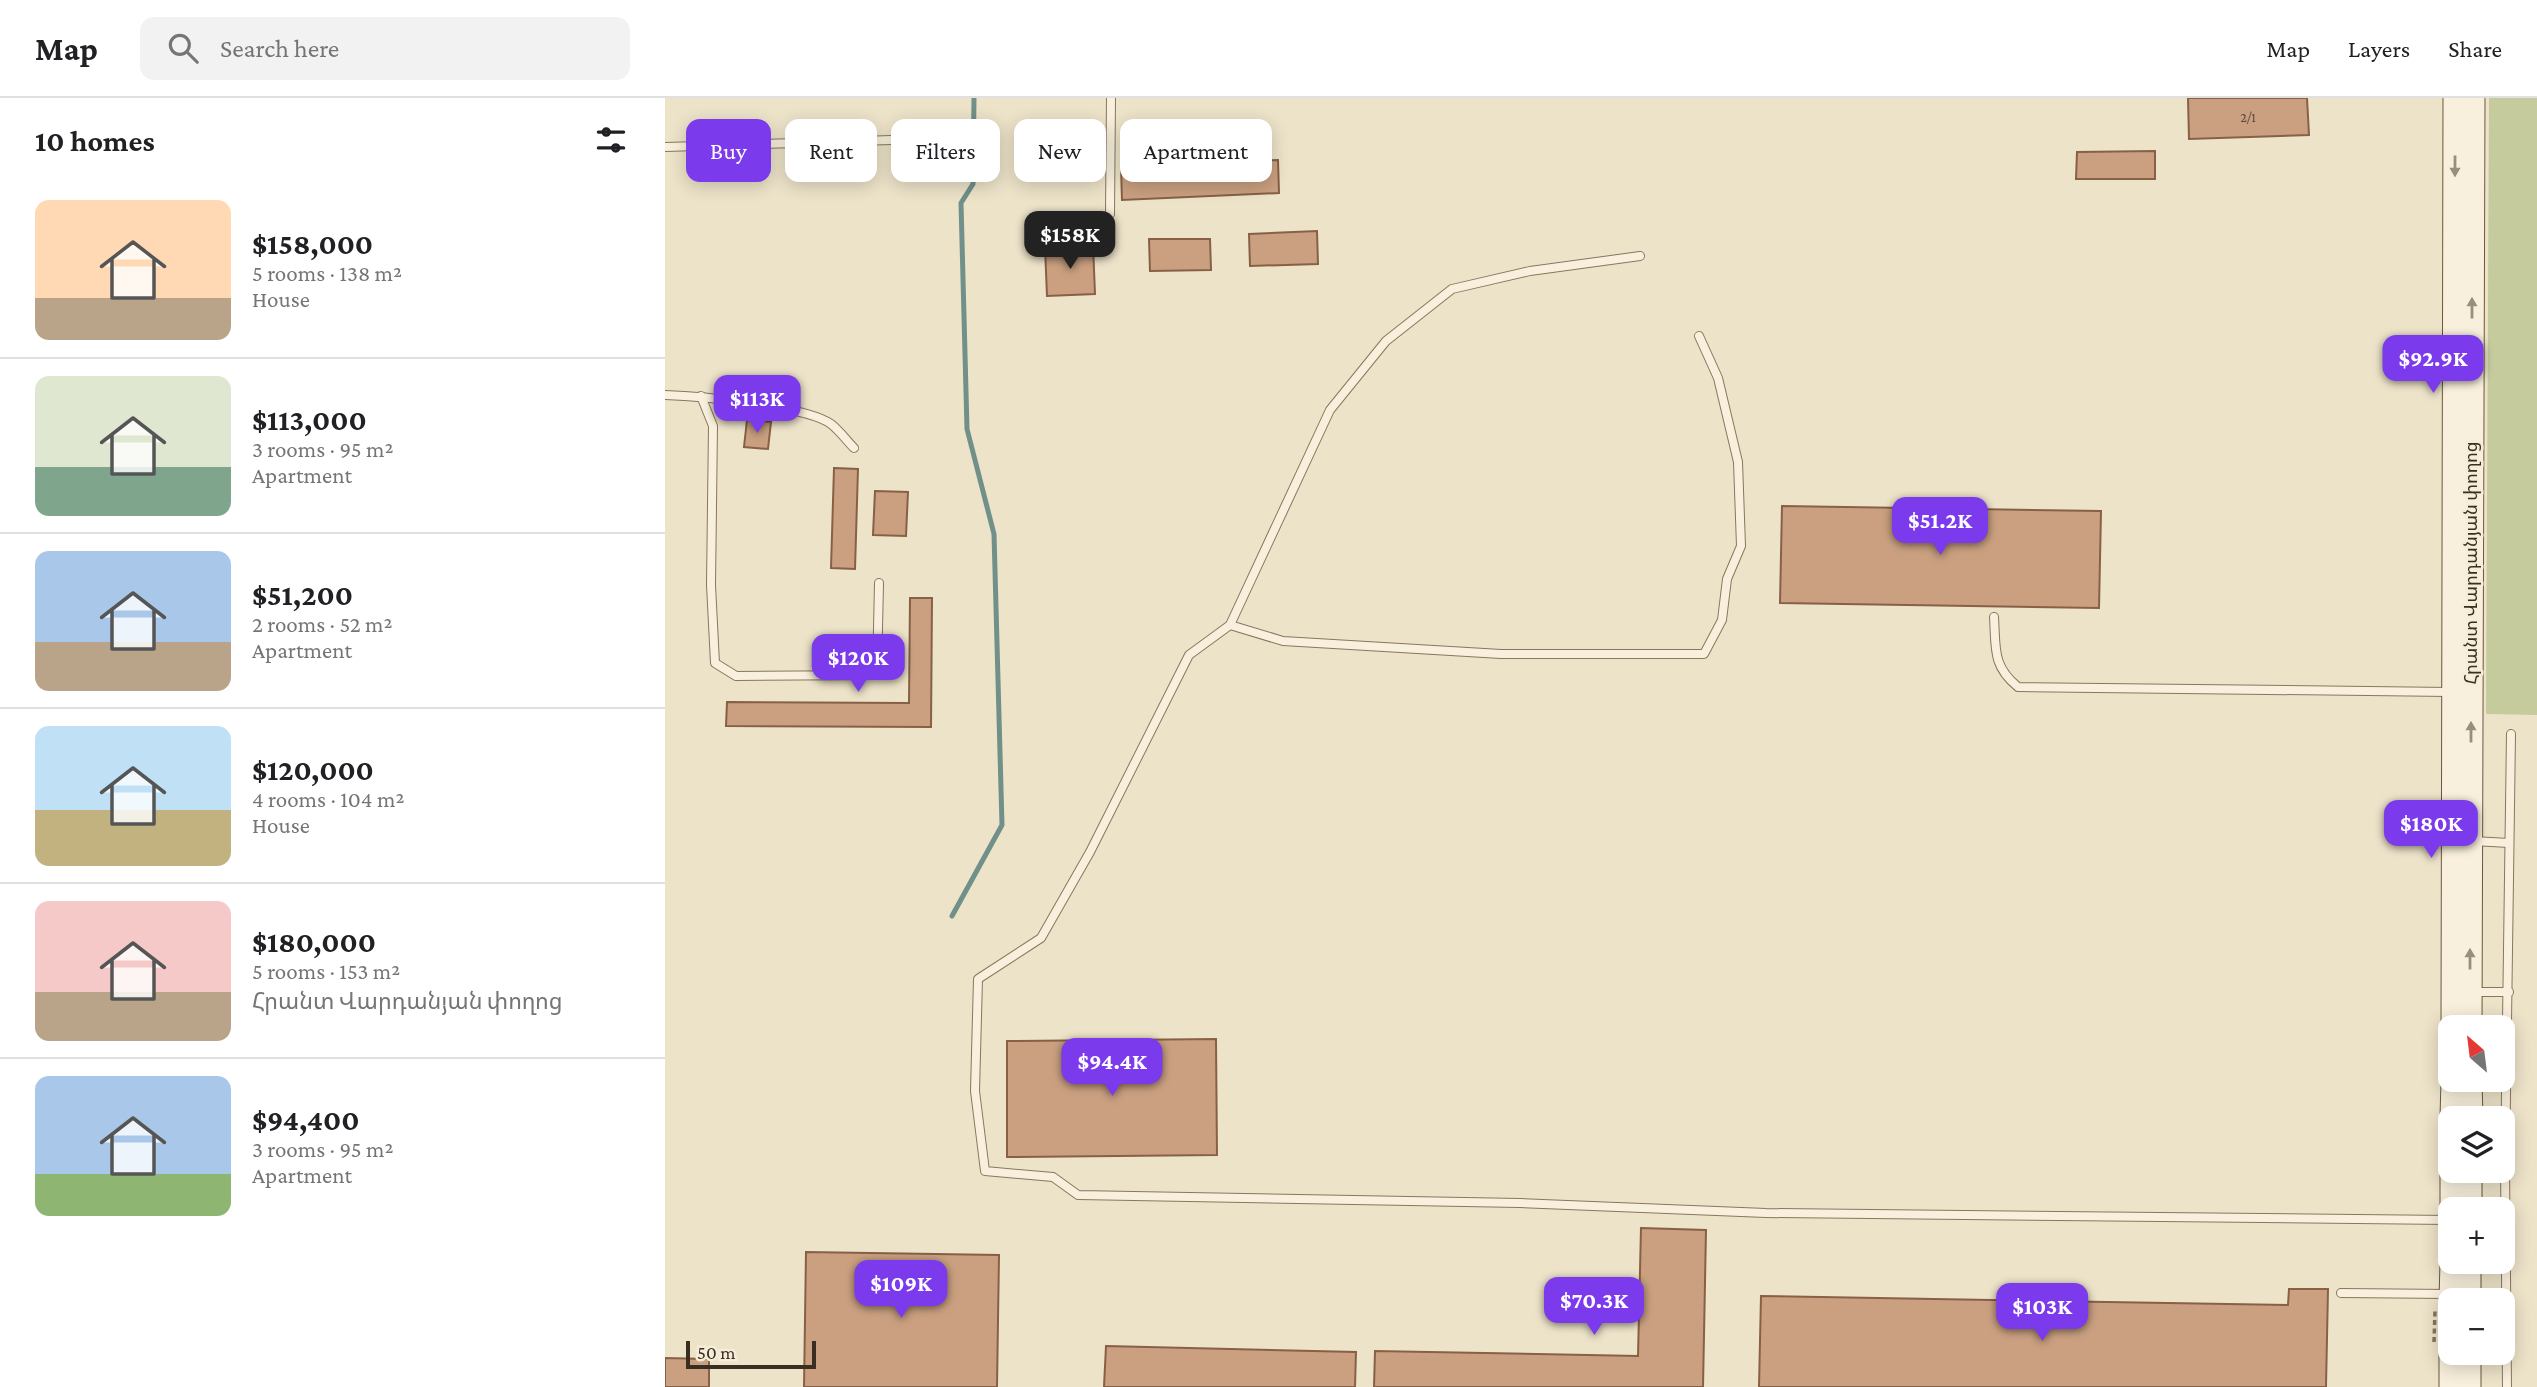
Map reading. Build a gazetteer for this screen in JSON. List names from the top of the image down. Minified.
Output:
{"streets":{"main road":["Հրանտ Վարդանյան փողոց"]},"house_numbers":["2/1"],"scale_bar":"50 m","north":"top left","page":{"header":"Map","search":"Search here","nav":["Map","Layers","Share"],"heading":"10 homes","chip":["Buy","Rent","Filters","New","Apartment"],"list":[{"name":"$158,000","note":"5 rooms · 138 m² · House"},{"name":"$113,000","note":"3 rooms · 95 m² · Apartment"},{"name":"$51,200","note":"2 rooms · 52 m² · Apartment"},{"name":"$120,000","note":"4 rooms · 104 m² · House"},{"name":"$180,000","note":"5 rooms · 153 m² · Հրանտ Վարդանյան փողոց"},{"name":"$94,400","note":"3 rooms · 95 m² · Apartment"}],"price":["$158K","$92.9K","$113K","$51.2K","$120K","$180K","$94.4K","$109K","$70.3K","$103K"],"map_buttons":["+","−"],"scale":"50 m"}}
